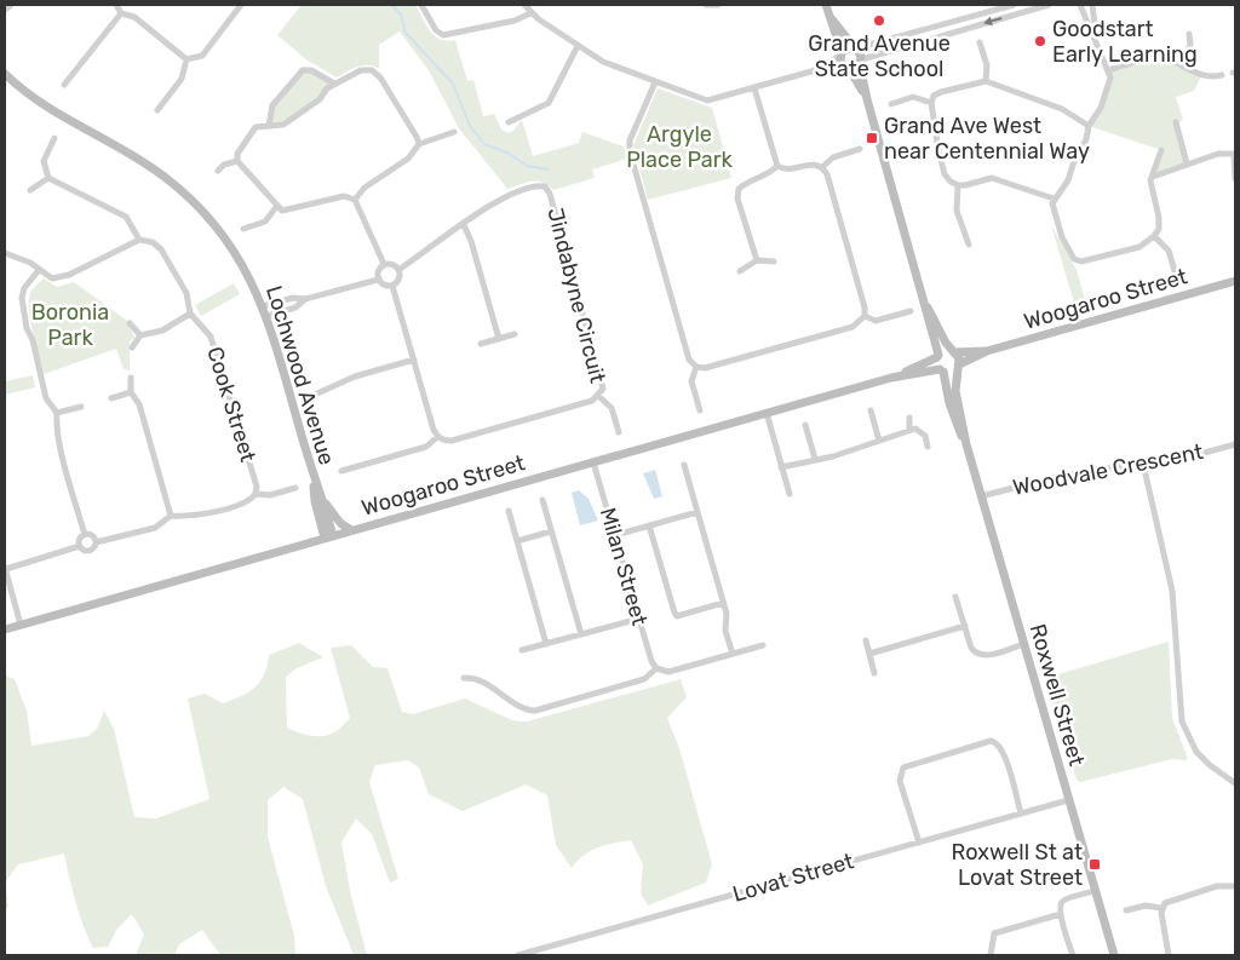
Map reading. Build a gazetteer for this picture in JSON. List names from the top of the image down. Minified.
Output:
{"streets":{"street":["Jindabyne Circuit","Woogaroo Street","Lochwood Avenue","Cook Street","Woodvale Crescent","Milan Street","Roxwell Street","Lovat Street"]},"crossings":[["Woogaroo Street","Lochwood Avenue"],["Woogaroo Street","Milan Street"],["Woogaroo Street","Roxwell Street"],["Woodvale Crescent","Roxwell Street"],["Roxwell Street","Lovat Street"]],"parks":["Argyle Place Park","Boronia Park"],"places":{"other":["Grand Avenue State School","Goodstart Early Learning"],"transit":["Grand Ave West near Centennial Way","Roxwell St at Lovat Street"]}}
